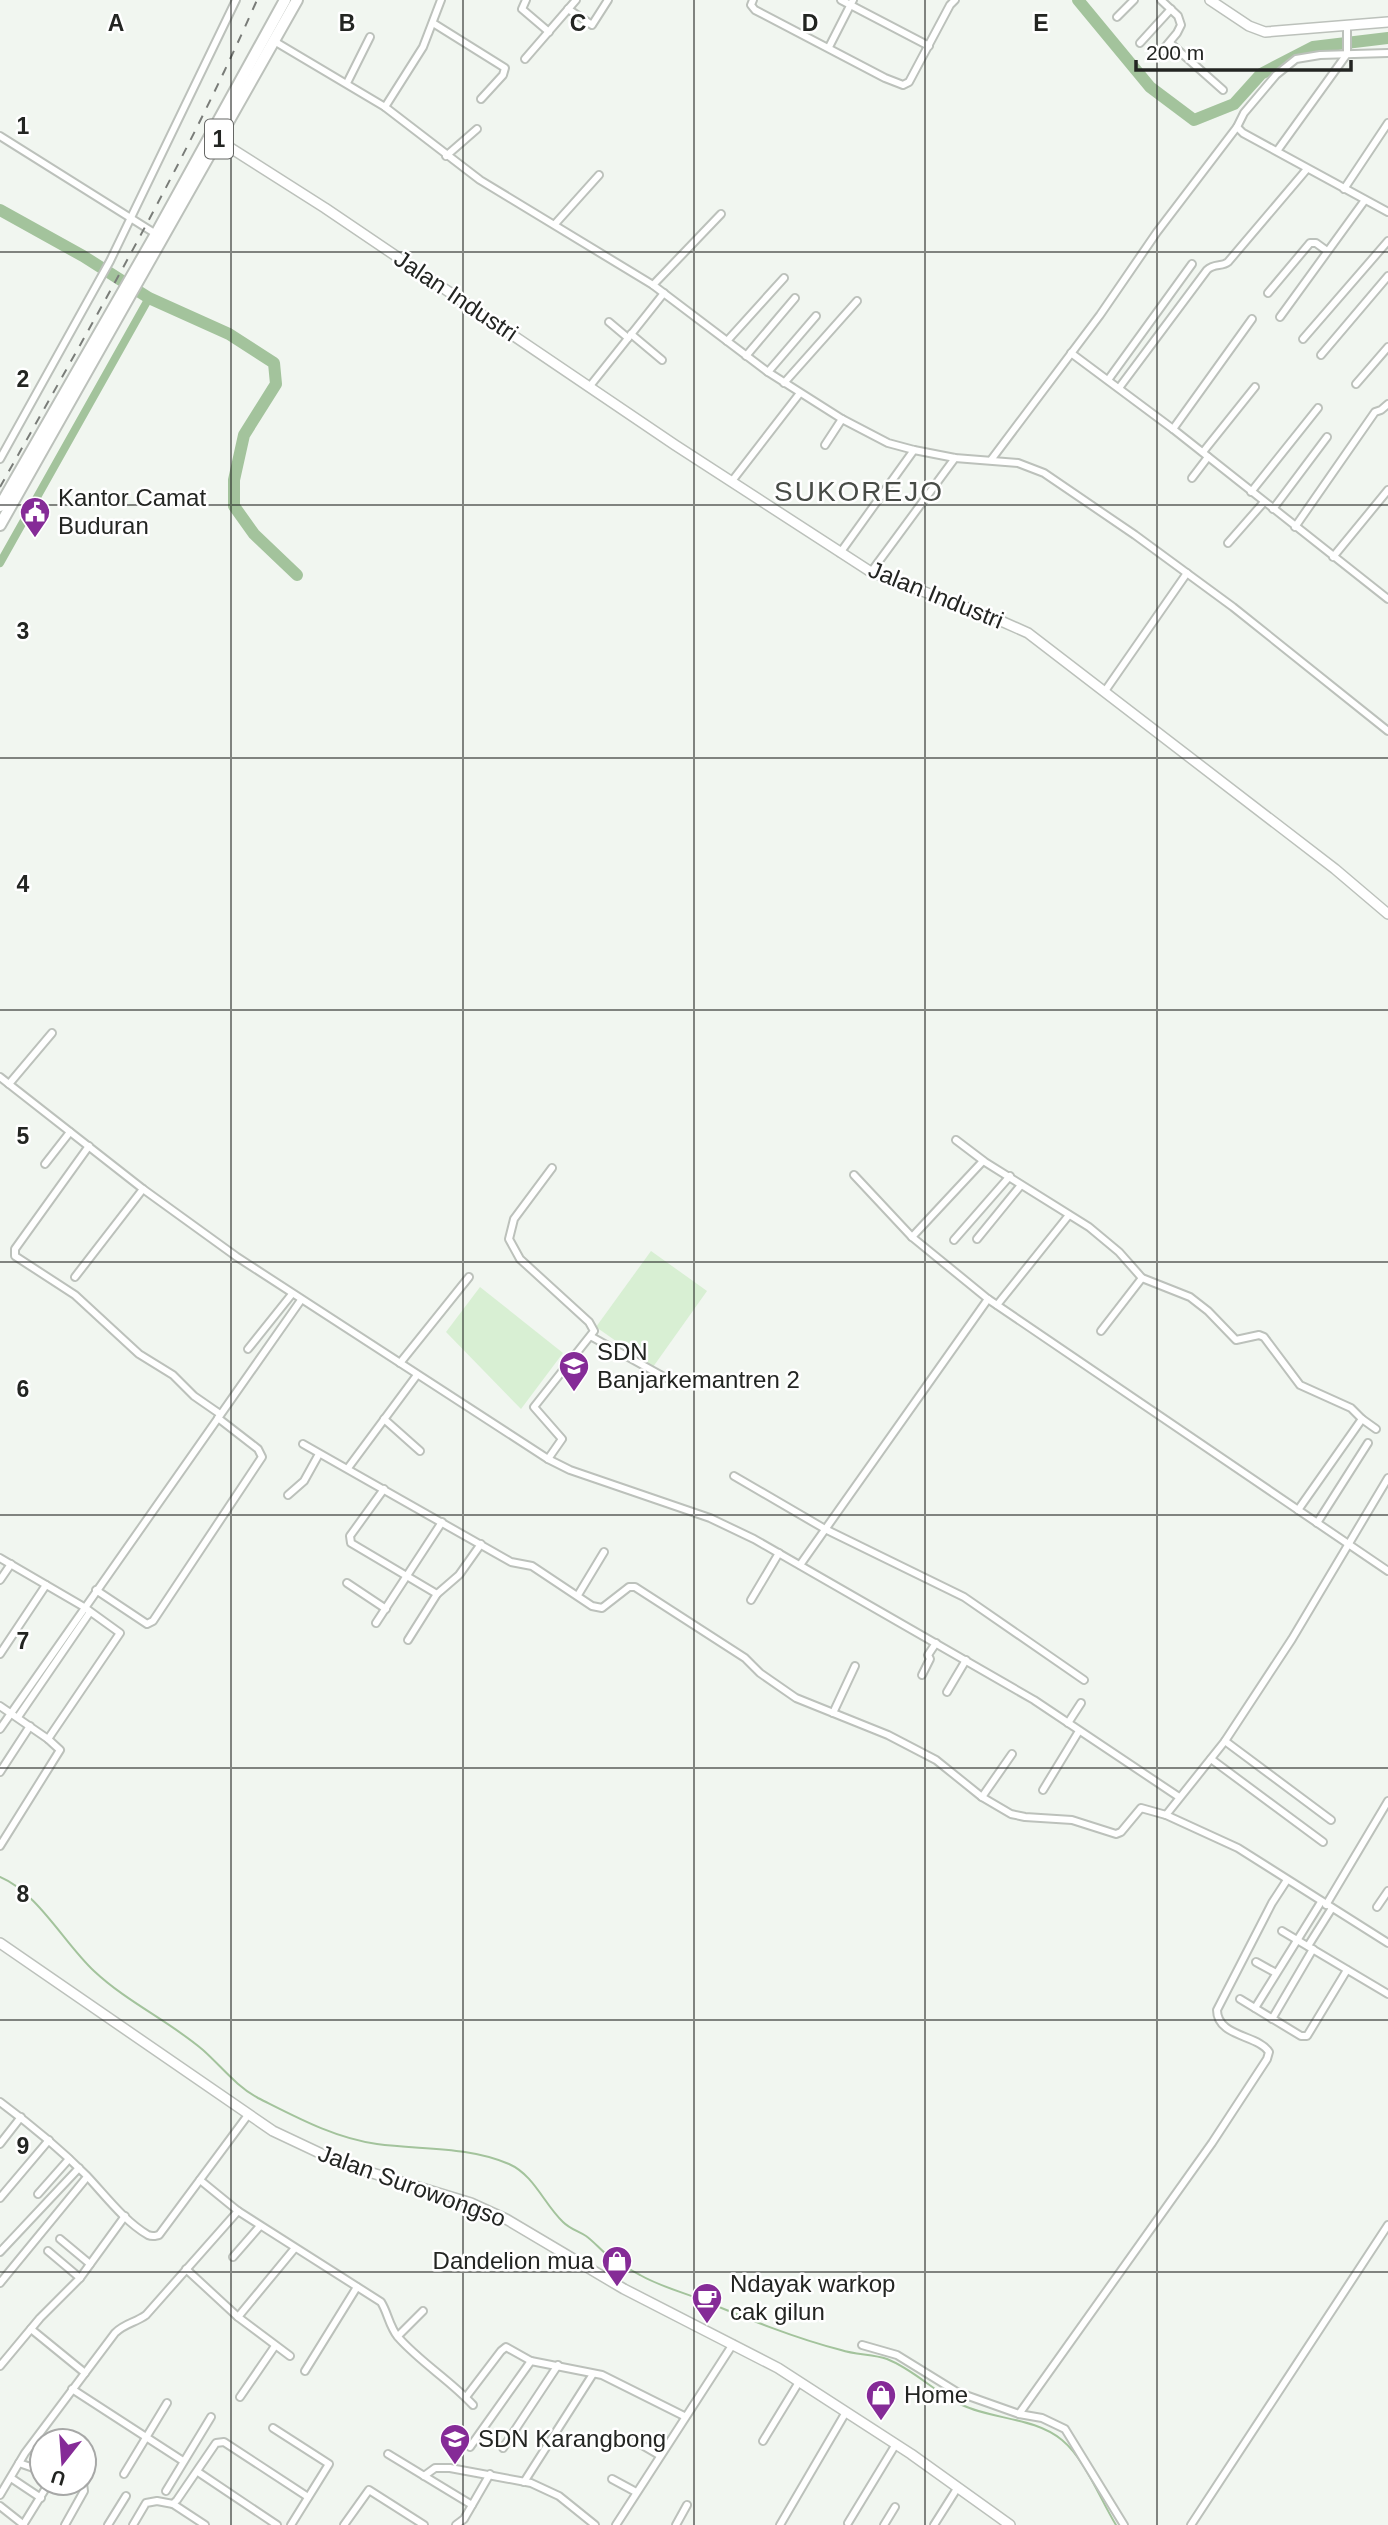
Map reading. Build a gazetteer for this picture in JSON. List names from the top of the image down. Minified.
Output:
{"streets":{"highway":["1"],"street":["Jalan Industri","Jalan Surowongso"]},"crossings":[["1","Jalan Industri"]],"districts":["SUKOREJO"],"places":{"public building":["Kantor Camat Buduran"],"school or university":["SDN Banjarkemantren 2","SDN Karangbong"],"shop":["Dandelion mua","Home"],"cafe":["Ndayak warkop cak gilun"]},"scale_bar":"200 m","north":"bottom","grid":{"columns":["A","B","C","D","E"],"rows":["1","2","3","4","5","6","7","8","9"]}}
